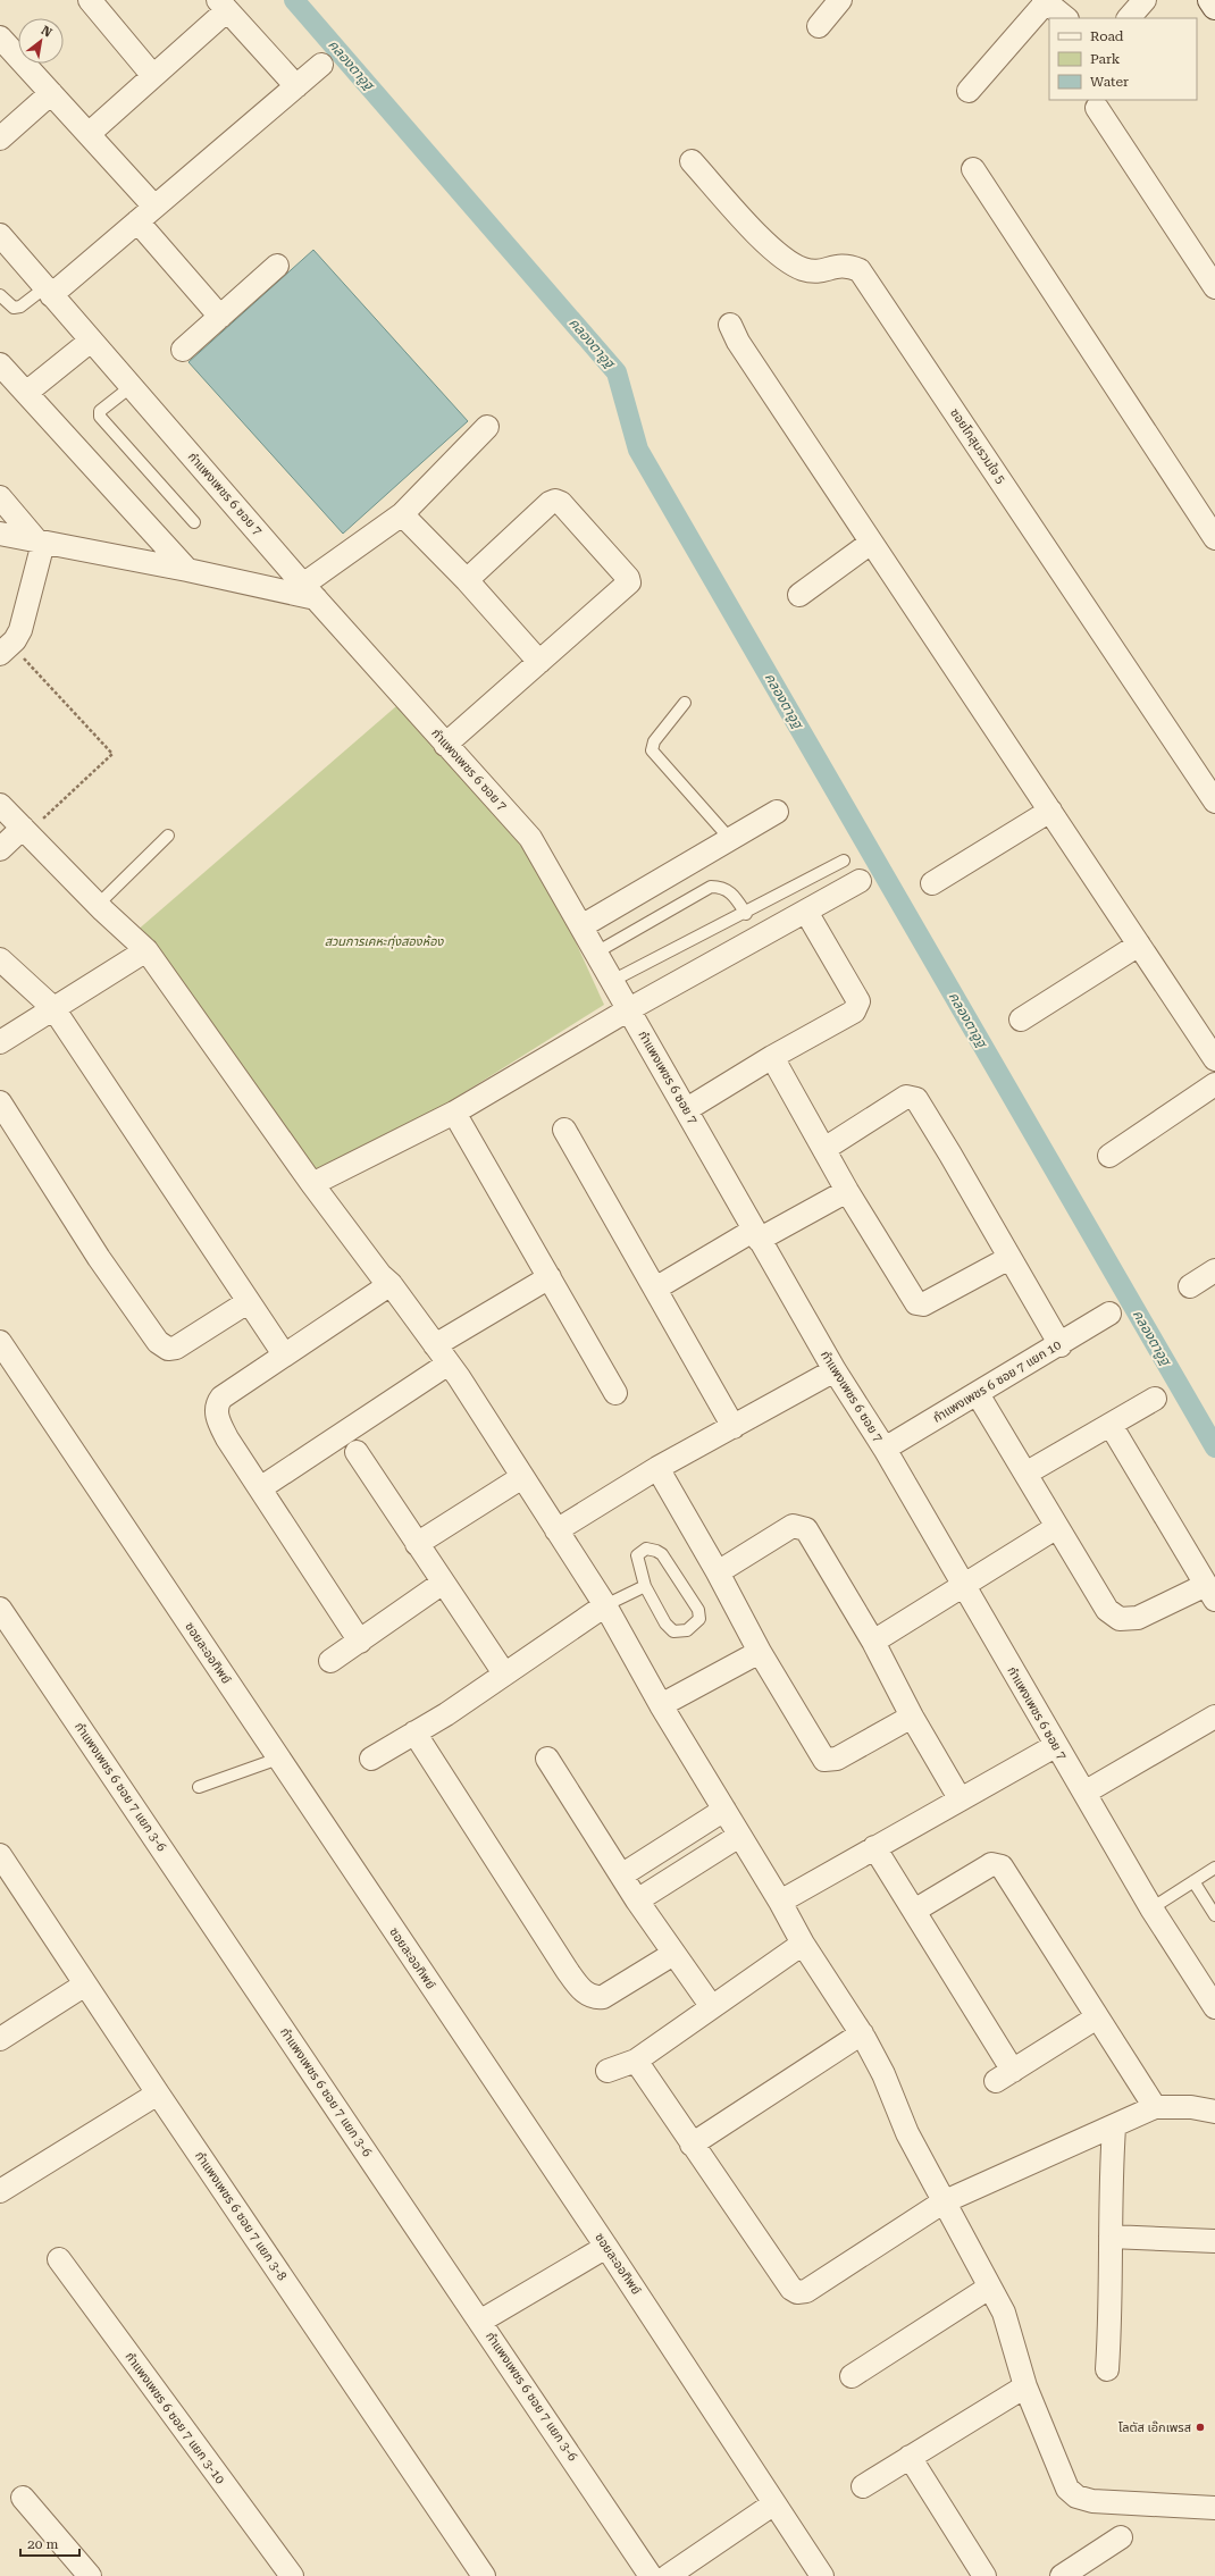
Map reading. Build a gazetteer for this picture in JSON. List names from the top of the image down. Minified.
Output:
{"streets":{"street":["ซอยโกสุมรวมใจ 5","กำแพงเพชร 6 ซอย 7","กำแพงเพชร 6 ซอย 7 แยก 10","ซอยละออทิพย์","กำแพงเพชร 6 ซอย 7 แยก 3-6","กำแพงเพชร 6 ซอย 7 แยก 3-8","กำแพงเพชร 6 ซอย 7 แยก 3-10"]},"crossings":[["กำแพงเพชร 6 ซอย 7","กำแพงเพชร 6 ซอย 7 แยก 10"]],"water":["คลองตาอูฐ"],"parks":["สวนการเคหะทุ่งสองห้อง"],"places":["โลตัส เอ๊กเพรส"],"legend":["Road","Park","Water"],"scale_bar":"20 m","north":"top right"}
